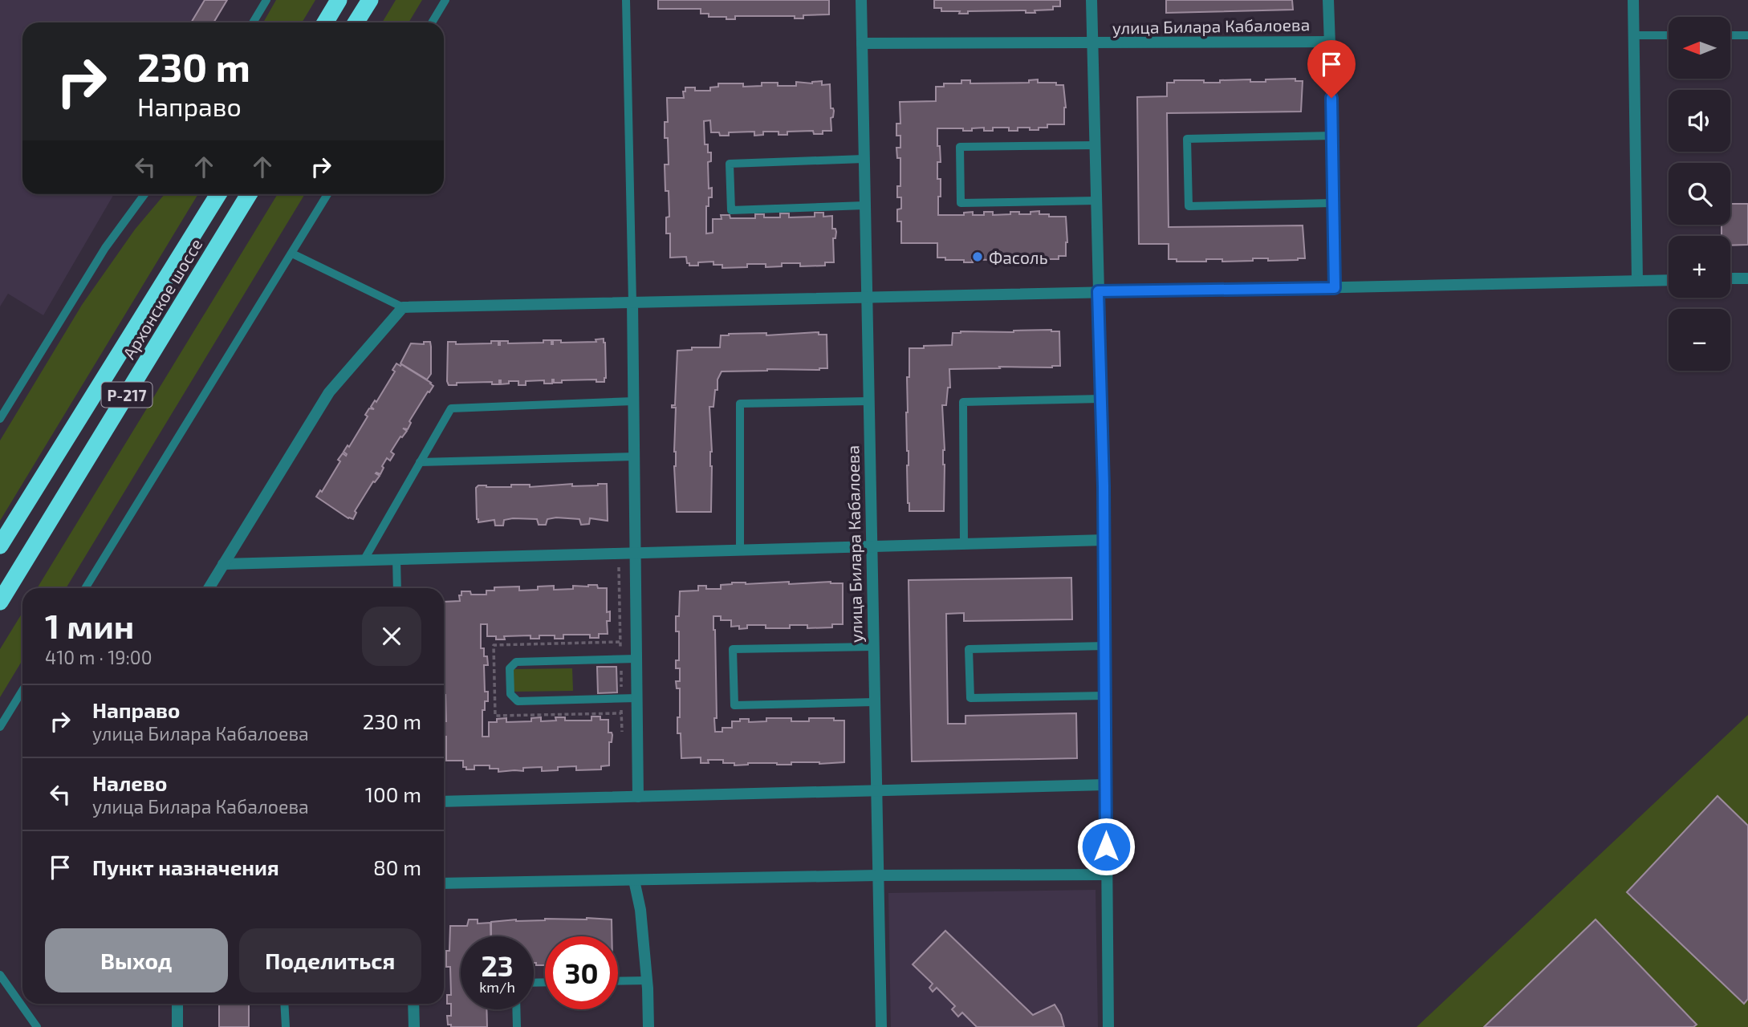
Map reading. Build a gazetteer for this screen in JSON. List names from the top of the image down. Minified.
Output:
{"streets":{"highway":["Архонское шоссе","Р-217"],"street":["улица Билара Кабалоева"]},"places":["Фасоль"],"north":"left","page":{"map_buttons":["+","−"],"turn":["230 m","Направо"],"heading":["1 мин","410 m · 19:00"],"list":[{"name":"Направо","note":"улица Билара Кабалоева","value":"230 m"},{"name":"Налево","note":"улица Билара Кабалоева","value":"100 m"},{"name":"Пункт назначения","value":"80 m"}],"buttons":["Выход","Поделиться"],"speed":"23 km/h","limit":"30"}}
